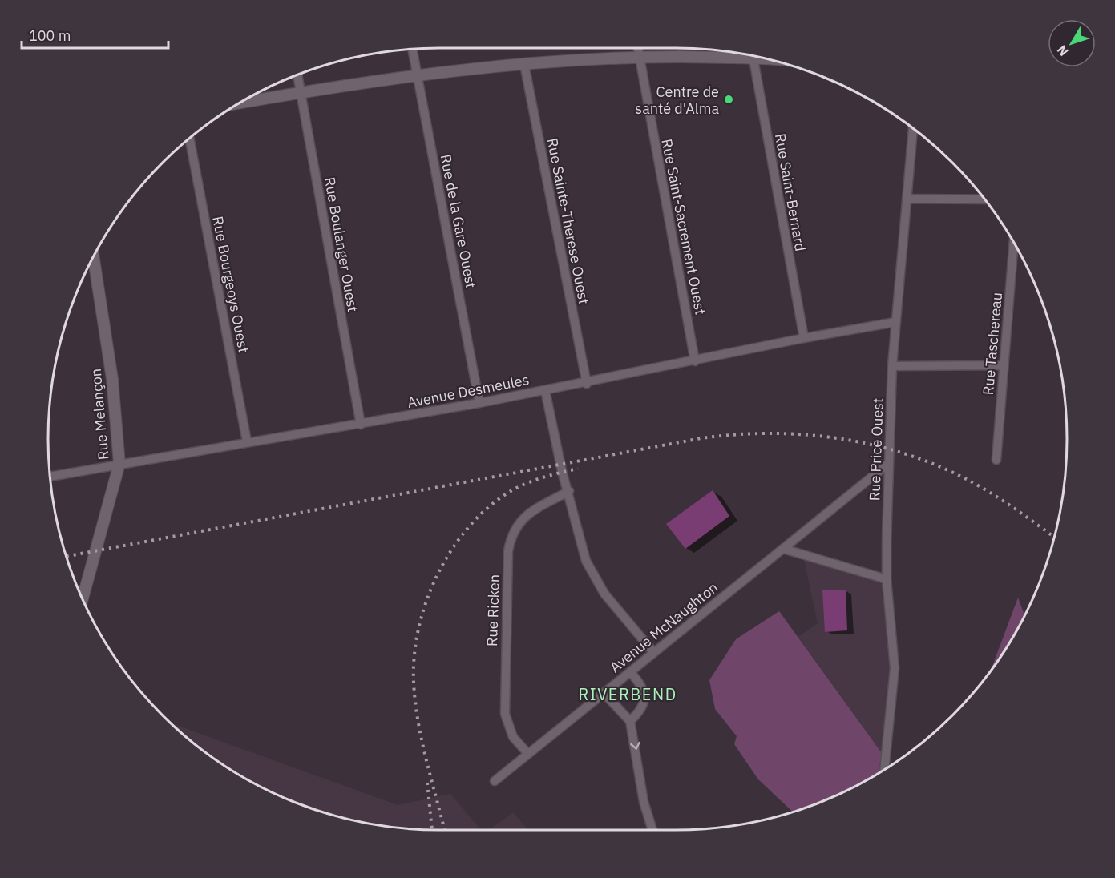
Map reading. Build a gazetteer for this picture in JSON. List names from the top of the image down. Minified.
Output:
{"streets":{"street":["Rue Saint-Bernard","Rue de la Gare Ouest","Rue Sainte-Therese Ouest","Rue Saint-Sacrement Ouest","Rue Boulanger Ouest","Rue Bourgeoys Ouest","Rue Taschereau","Avenue Desmeules","Rue Melançon","Rue Price Ouest","Rue Ricken","Avenue McNaughton"]},"crossings":[["Rue Saint-Bernard","Avenue Desmeules"],["Rue de la Gare Ouest","Avenue Desmeules"],["Rue Sainte-Therese Ouest","Avenue Desmeules"],["Rue Saint-Sacrement Ouest","Avenue Desmeules"],["Rue Boulanger Ouest","Avenue Desmeules"],["Rue Bourgeoys Ouest","Avenue Desmeules"],["Avenue Desmeules","Rue Melançon"],["Avenue Desmeules","Rue Price Ouest"],["Rue Price Ouest","Avenue McNaughton"],["Rue Ricken","Avenue McNaughton"]],"districts":["RIVERBEND"],"places":["Centre de santé d'Alma"],"scale_bar":"100 m","north":"bottom left"}
